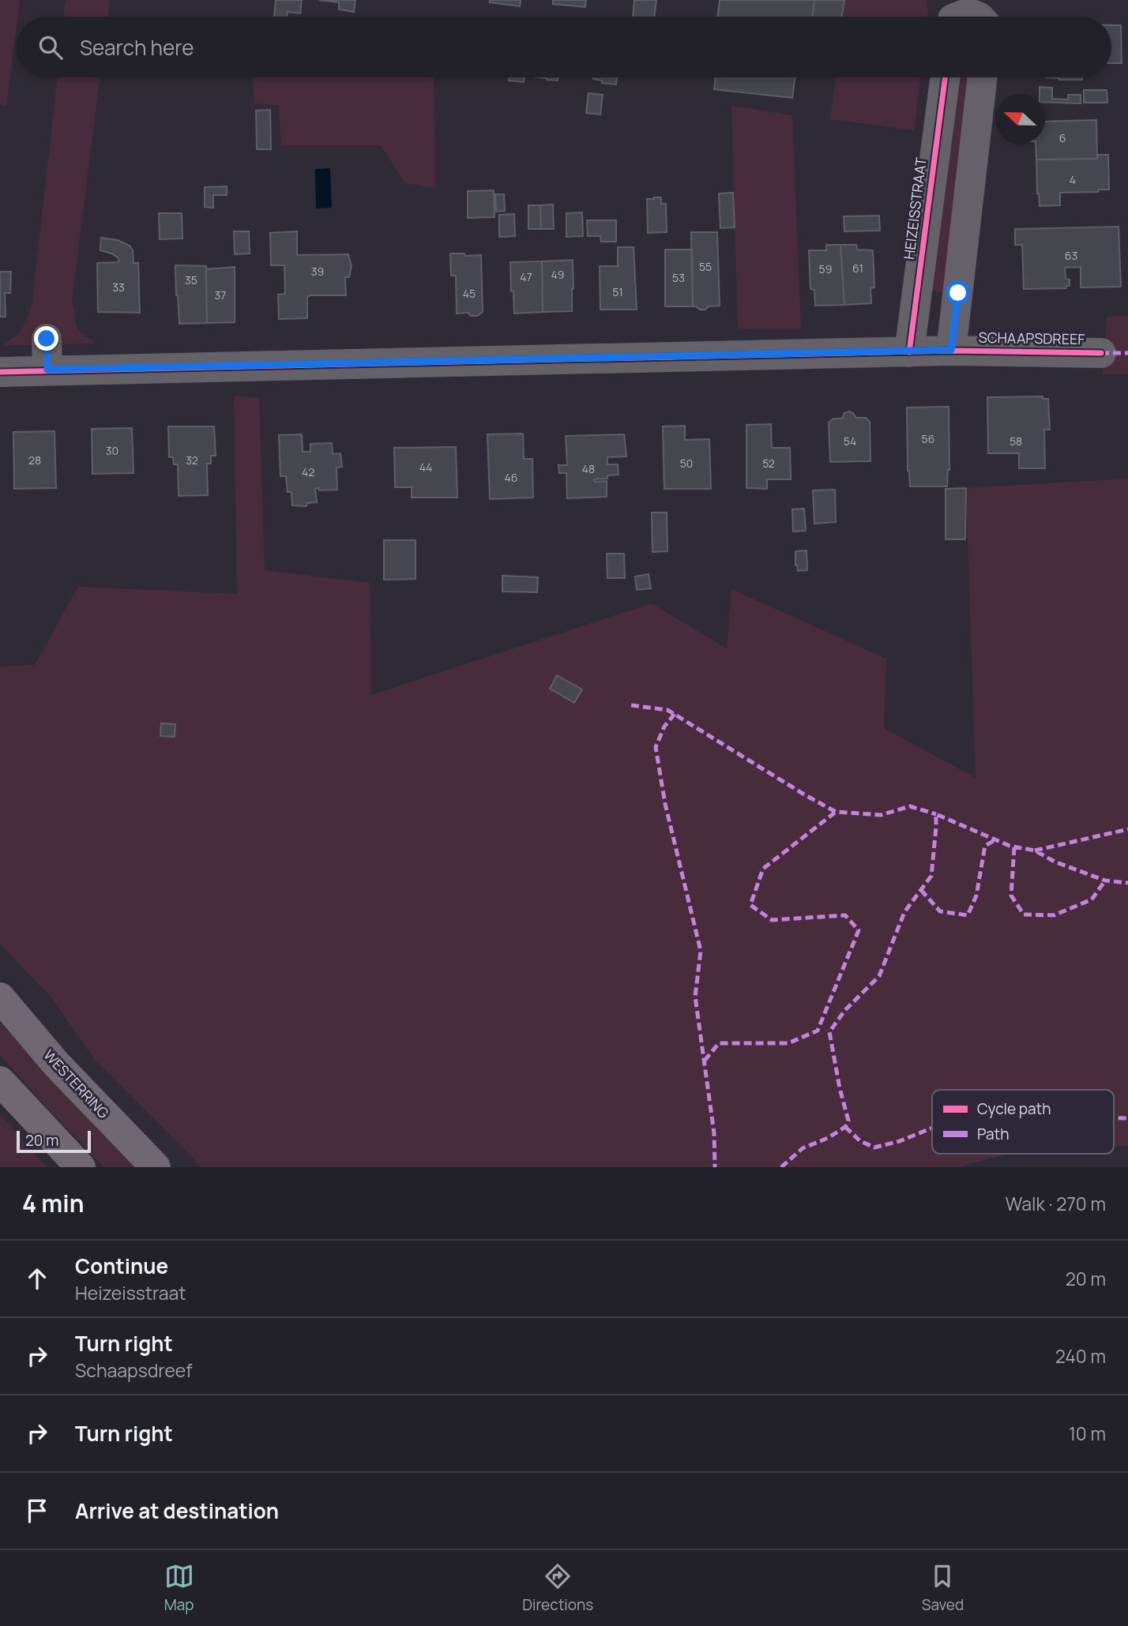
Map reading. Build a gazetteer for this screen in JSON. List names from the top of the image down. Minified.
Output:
{"streets":{"highway":["WESTERRING"],"street":["HEIZEISSTRAAT","SCHAAPSDREEF"]},"crossings":[["HEIZEISSTRAAT","SCHAAPSDREEF"]],"house_numbers":["6","4","63","55","61","59","39","49","47","53","35","33","51","45","37","56","54","58","30","28","32","50","52","44","48","42","46"],"legend":["Cycle path","Path"],"scale_bar":"20 m","north":"left","page":{"search":"Search here","scale":"20 m","heading":["4 min","Walk · 270 m"],"list":[["Continue","Heizeisstraat","20 m"],["Turn right","Schaapsdreef","240 m"],["Turn right","10 m"],"Arrive at destination"],"nav":["Map","Directions","Saved"]}}
